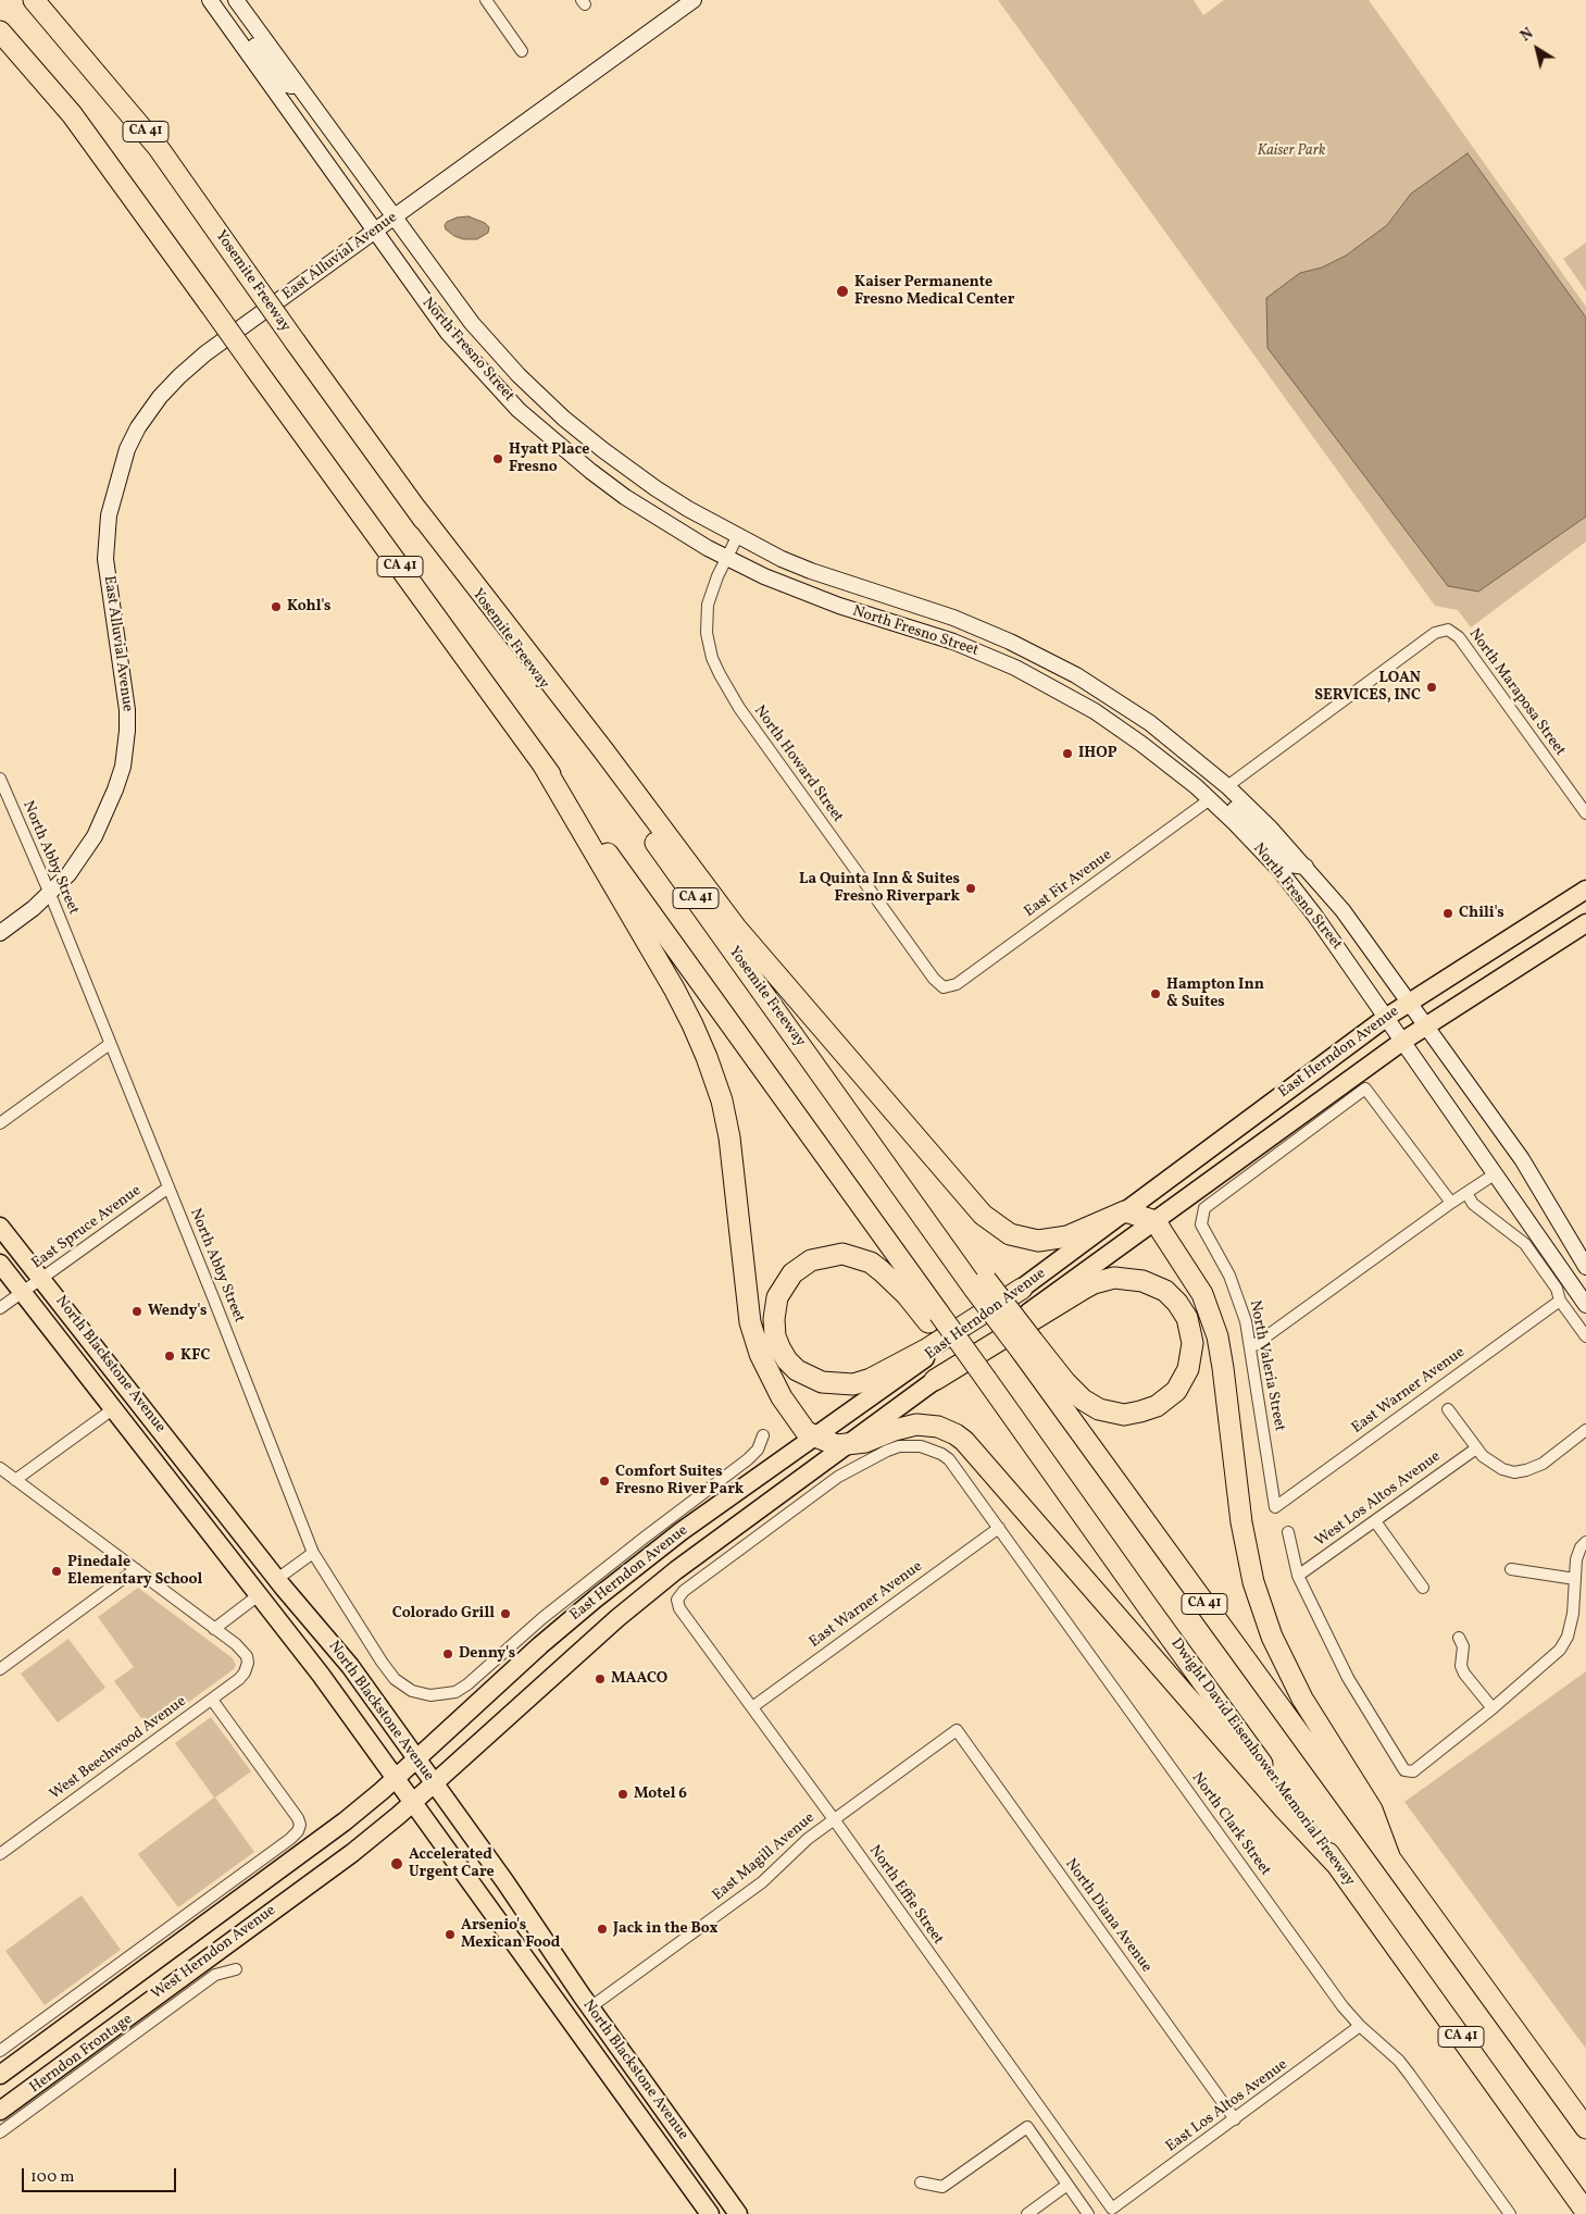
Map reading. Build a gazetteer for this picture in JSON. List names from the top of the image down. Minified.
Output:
{"streets":{"highway":["CA 41","Yosemite Freeway","Dwight David Eisenhower Memorial Freeway"],"main road":["East Alluvial Avenue","North Fresno Street","East Herndon Avenue","North Blackstone Avenue","West Herndon Avenue"],"street":["North Maraposa Street","North Howard Street","North Abby Street","East Fir Avenue","East Spruce Avenue","North Valeria Street","East Warner Avenue","West Los Altos Avenue","West Beechwood Avenue","North Clark Street","East Magill Avenue","North Effie Street","North Diana Avenue","Herndon Frontage","East Los Altos Avenue"]},"crossings":[["CA 41","Yosemite Freeway"],["CA 41","Dwight David Eisenhower Memorial Freeway"],["East Alluvial Avenue","North Fresno Street"],["East Alluvial Avenue","North Abby Street"],["North Fresno Street","North Maraposa Street"],["North Fresno Street","North Howard Street"],["North Fresno Street","East Fir Avenue"],["North Fresno Street","East Herndon Avenue"],["North Howard Street","East Fir Avenue"],["North Abby Street","East Spruce Avenue"],["East Herndon Avenue","North Blackstone Avenue"],["East Herndon Avenue","West Herndon Avenue"],["East Spruce Avenue","North Blackstone Avenue"],["North Blackstone Avenue","East Magill Avenue"],["North Blackstone Avenue","West Herndon Avenue"],["North Valeria Street","East Warner Avenue"],["East Warner Avenue","North Clark Street"],["East Warner Avenue","North Effie Street"],["North Clark Street","North Effie Street"],["North Clark Street","East Los Altos Avenue"],["East Magill Avenue","North Effie Street"],["East Magill Avenue","North Diana Avenue"],["North Effie Street","East Los Altos Avenue"],["North Diana Avenue","East Los Altos Avenue"]],"parks":["Kaiser Park"],"places":["Kaiser Permanente Fresno Medical Center","Hyatt Place Fresno","Kohl's","LOAN SERVICES, INC","IHOP","La Quinta Inn & Suites Fresno Riverpark","Chili's","Hampton Inn & Suites","Wendy's","KFC","Comfort Suites Fresno River Park","Pinedale Elementary School","Colorado Grill","Denny's","MAACO","Motel 6","Accelerated Urgent Care","Jack in the Box","Arsenio's Mexican Food"],"scale_bar":"100 m","north":"top left"}
